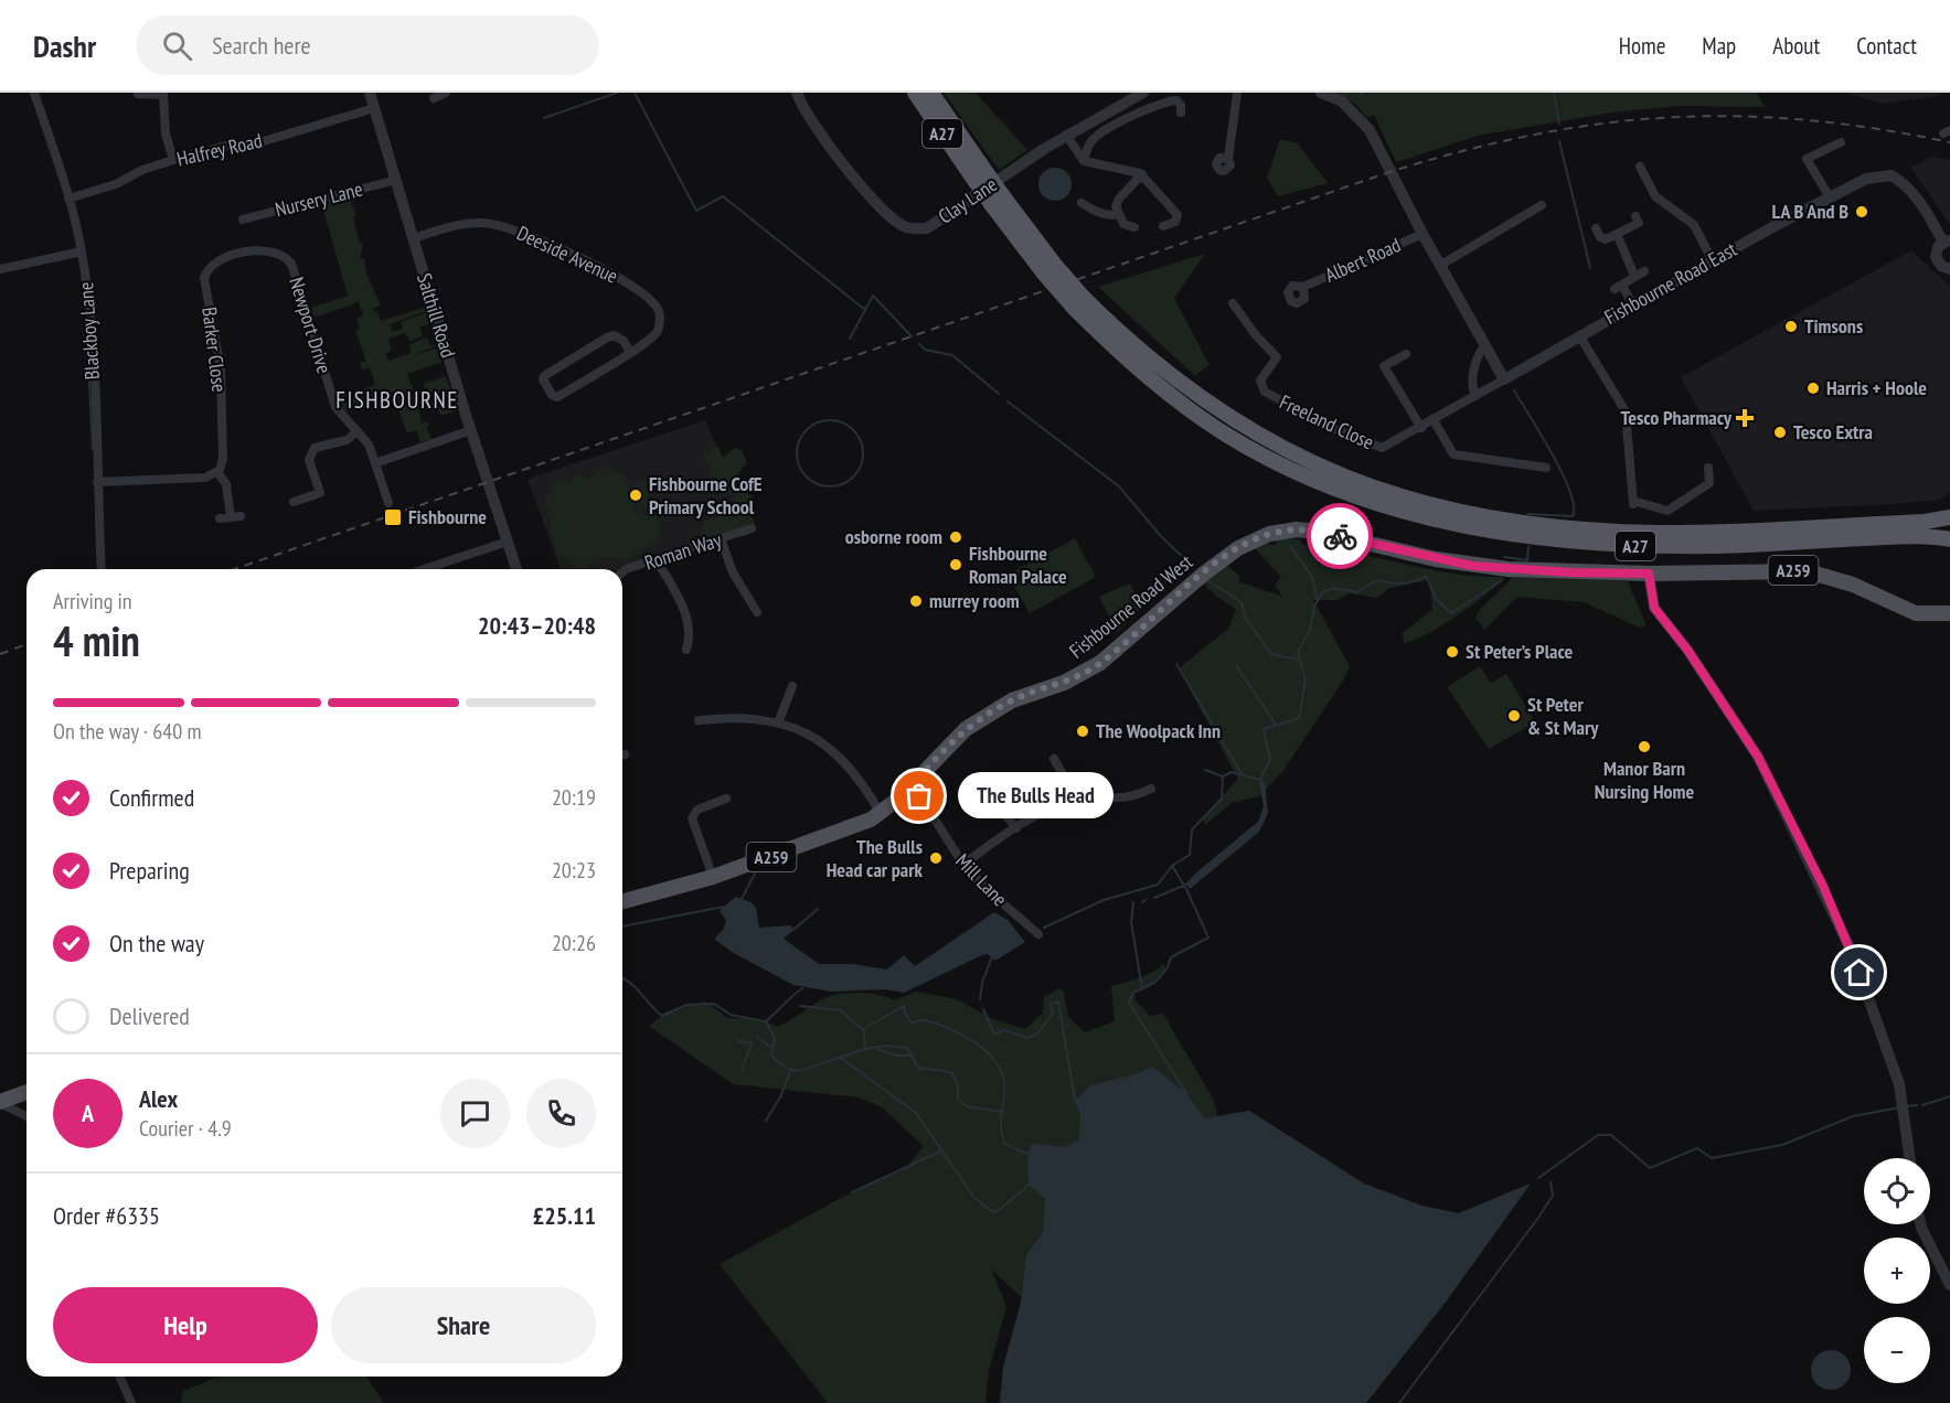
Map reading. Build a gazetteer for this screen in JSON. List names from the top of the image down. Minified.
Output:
{"streets":{"highway":["A27"],"main road":["A259","Fishbourne Road West"],"street":["Halfrey Road","Nursery Lane","Clay Lane","Deeside Avenue","Albert Road","Fishbourne Road East","Salthill Road","Newport Drive","Blackboy Lane","Barker Close","Freeland Close","Roman Way","Mill Lane"]},"crossings":[["Halfrey Road","Salthill Road"],["Halfrey Road","Blackboy Lane"],["Nursery Lane","Salthill Road"],["Deeside Avenue","Salthill Road"],["Fishbourne Road East","Freeland Close"],["Newport Drive","Barker Close"],["Fishbourne Road West","Mill Lane"]],"districts":["FISHBOURNE"],"places":{"other":["LA B And B","Timsons","Harris + Hoole","Tesco Extra","Fishbourne CofE Primary School","osborne room","Fishbourne Roman Palace","murrey room","St Peter’s Place","St Peter & St Mary","The Woolpack Inn","Manor Barn Nursing Home","The Bulls Head","The Bulls Head car park"],"health":["Tesco Pharmacy"],"transit":["Fishbourne"]},"page":{"header":"Dashr","search":"Search here","nav":["Home","Map","About","Contact"],"heading":["4 min","Arriving in","20:43–20:48"],"panel":["Alex","Courier · 4.9","Order #6335","£25.11"],"bar":"On the way · 640 m","list":[["Confirmed","20:19"],["Preparing","20:23"],["On the way","20:26"],"Delivered"],"bubble":"The Bulls Head","round":"A","map_buttons":["+","−"],"buttons":["Help","Share"]}}
